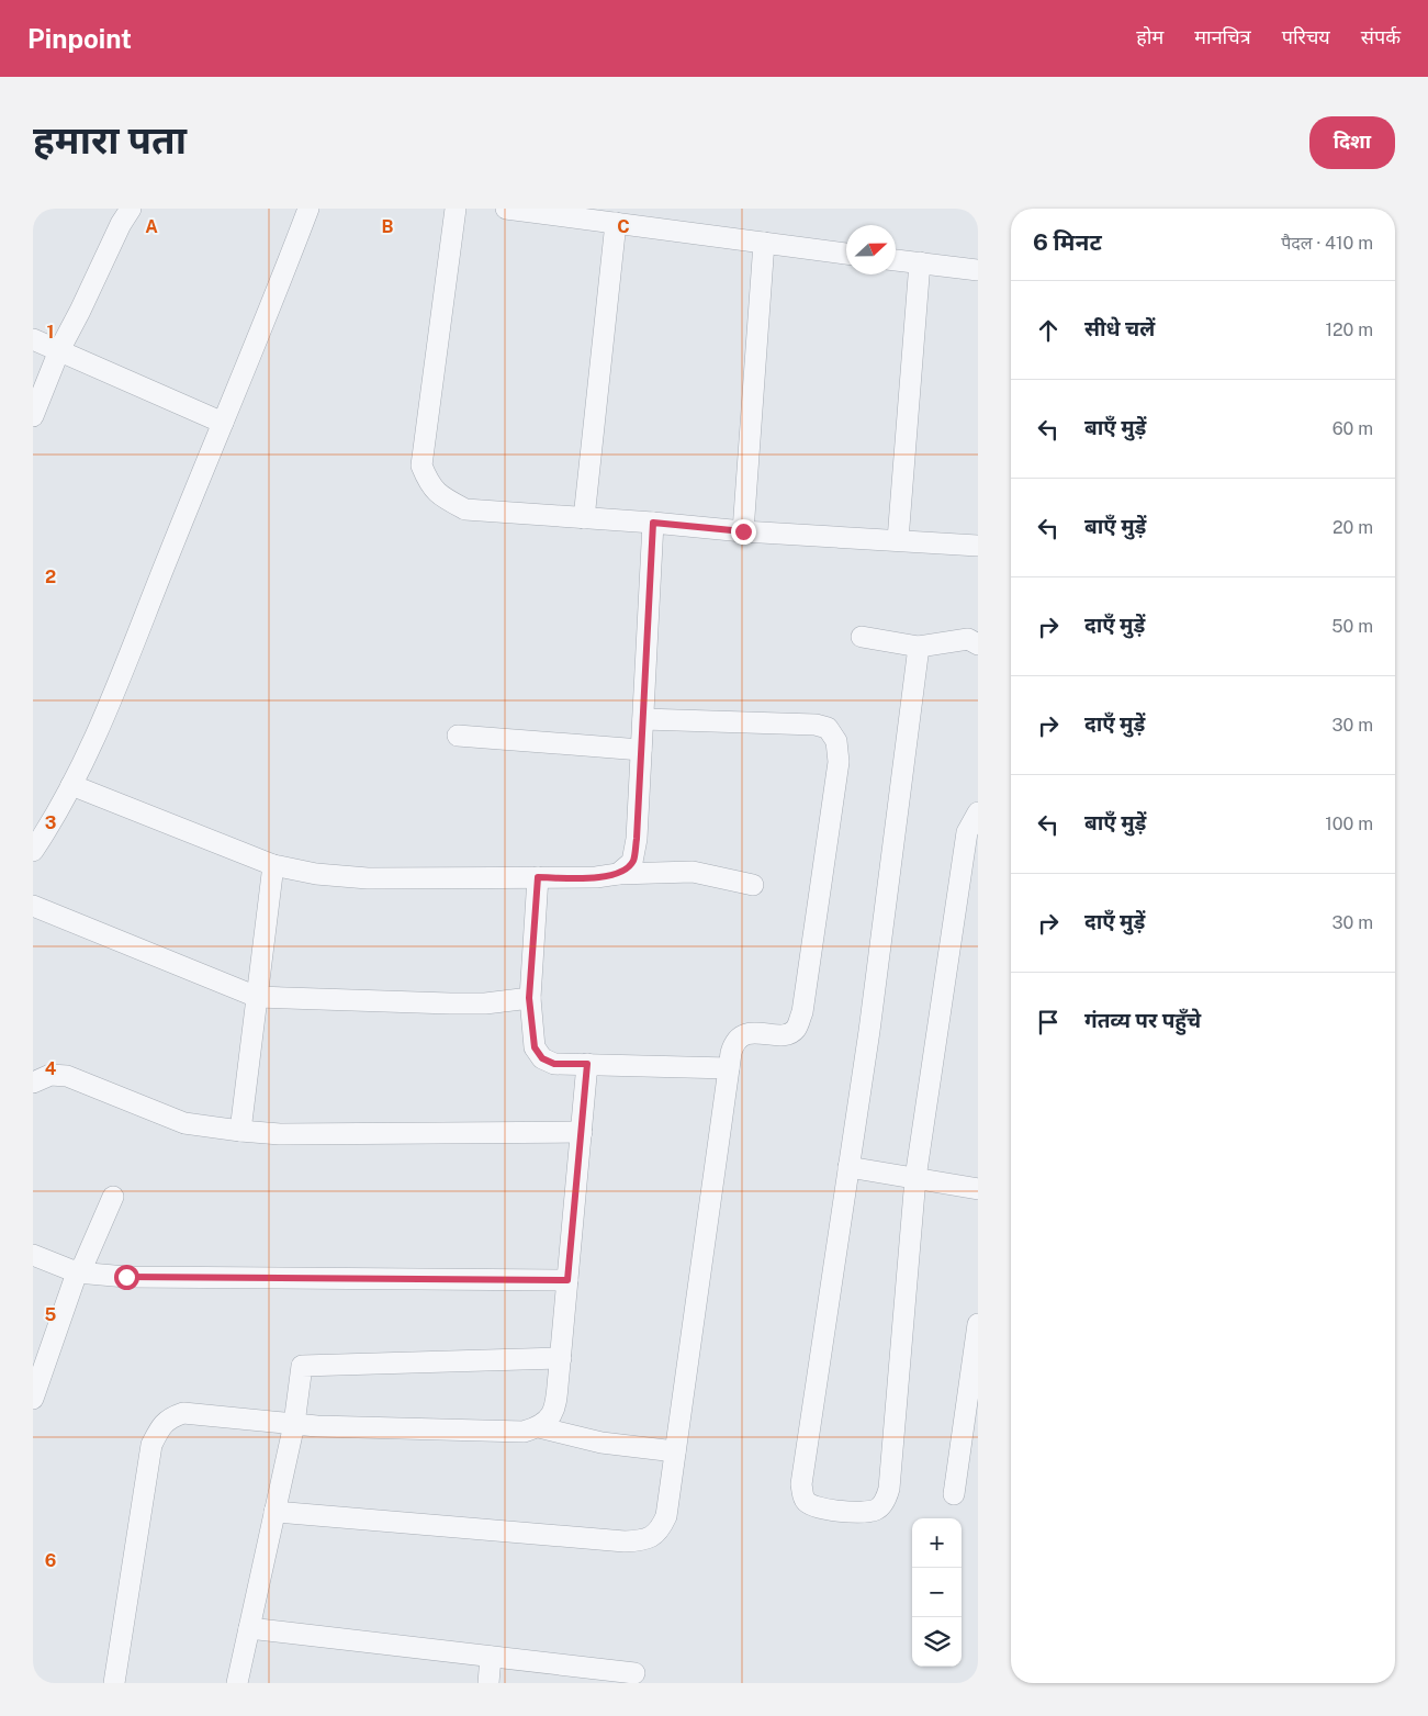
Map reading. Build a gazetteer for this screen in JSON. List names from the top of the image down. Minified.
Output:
{"north":"right","page":{"header":"Pinpoint","nav":["होम","मानचित्र","परिचय","संपर्क"],"buttons":"दिशा","title":"हमारा पता","heading":["6 मिनट","पैदल · 410 m"],"list":[["सीधे चलें","120 m"],["बाएँ मुड़ें","60 m"],["बाएँ मुड़ें","20 m"],["दाएँ मुड़ें","50 m"],["दाएँ मुड़ें","30 m"],["बाएँ मुड़ें","100 m"],["दाएँ मुड़ें","30 m"],"गंतव्य पर पहुँचे"],"map_buttons":["+","−"]},"grid":{"columns":["A","B","C"],"rows":["1","2","3","4","5","6"]}}
